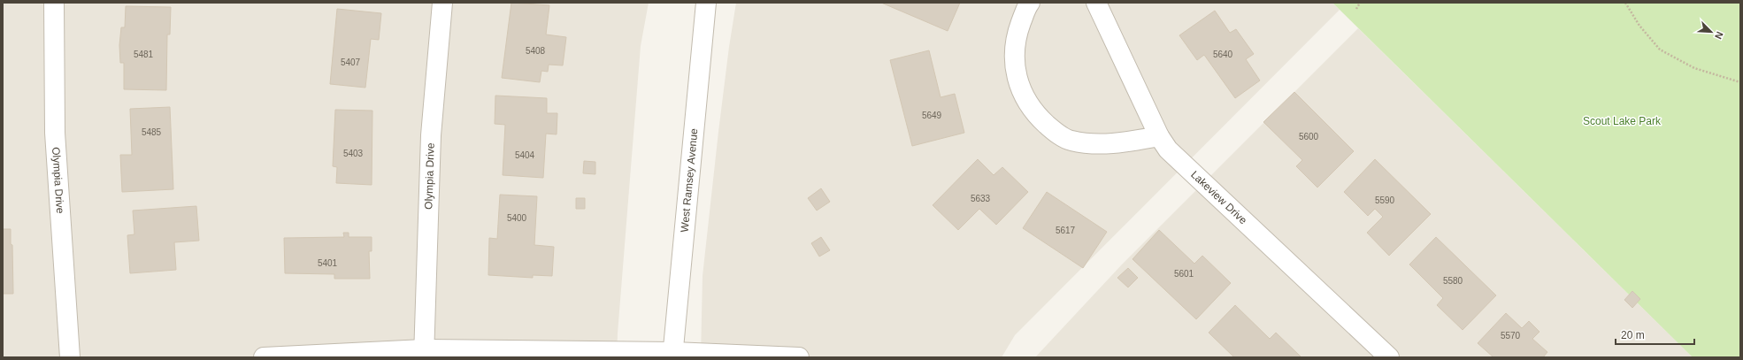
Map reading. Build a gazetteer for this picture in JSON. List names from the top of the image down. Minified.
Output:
{"streets":{"street":["Olympia Drive","West Ramsey Avenue","Lakeview Drive"]},"parks":["Scout Lake Park"],"house_numbers":["5408","5481","5640","5407","5649","5485","5600","5403","5404","5633","5590","5400","5617","5401","5601","5580","5570"],"scale_bar":"20 m","north":"bottom right"}
